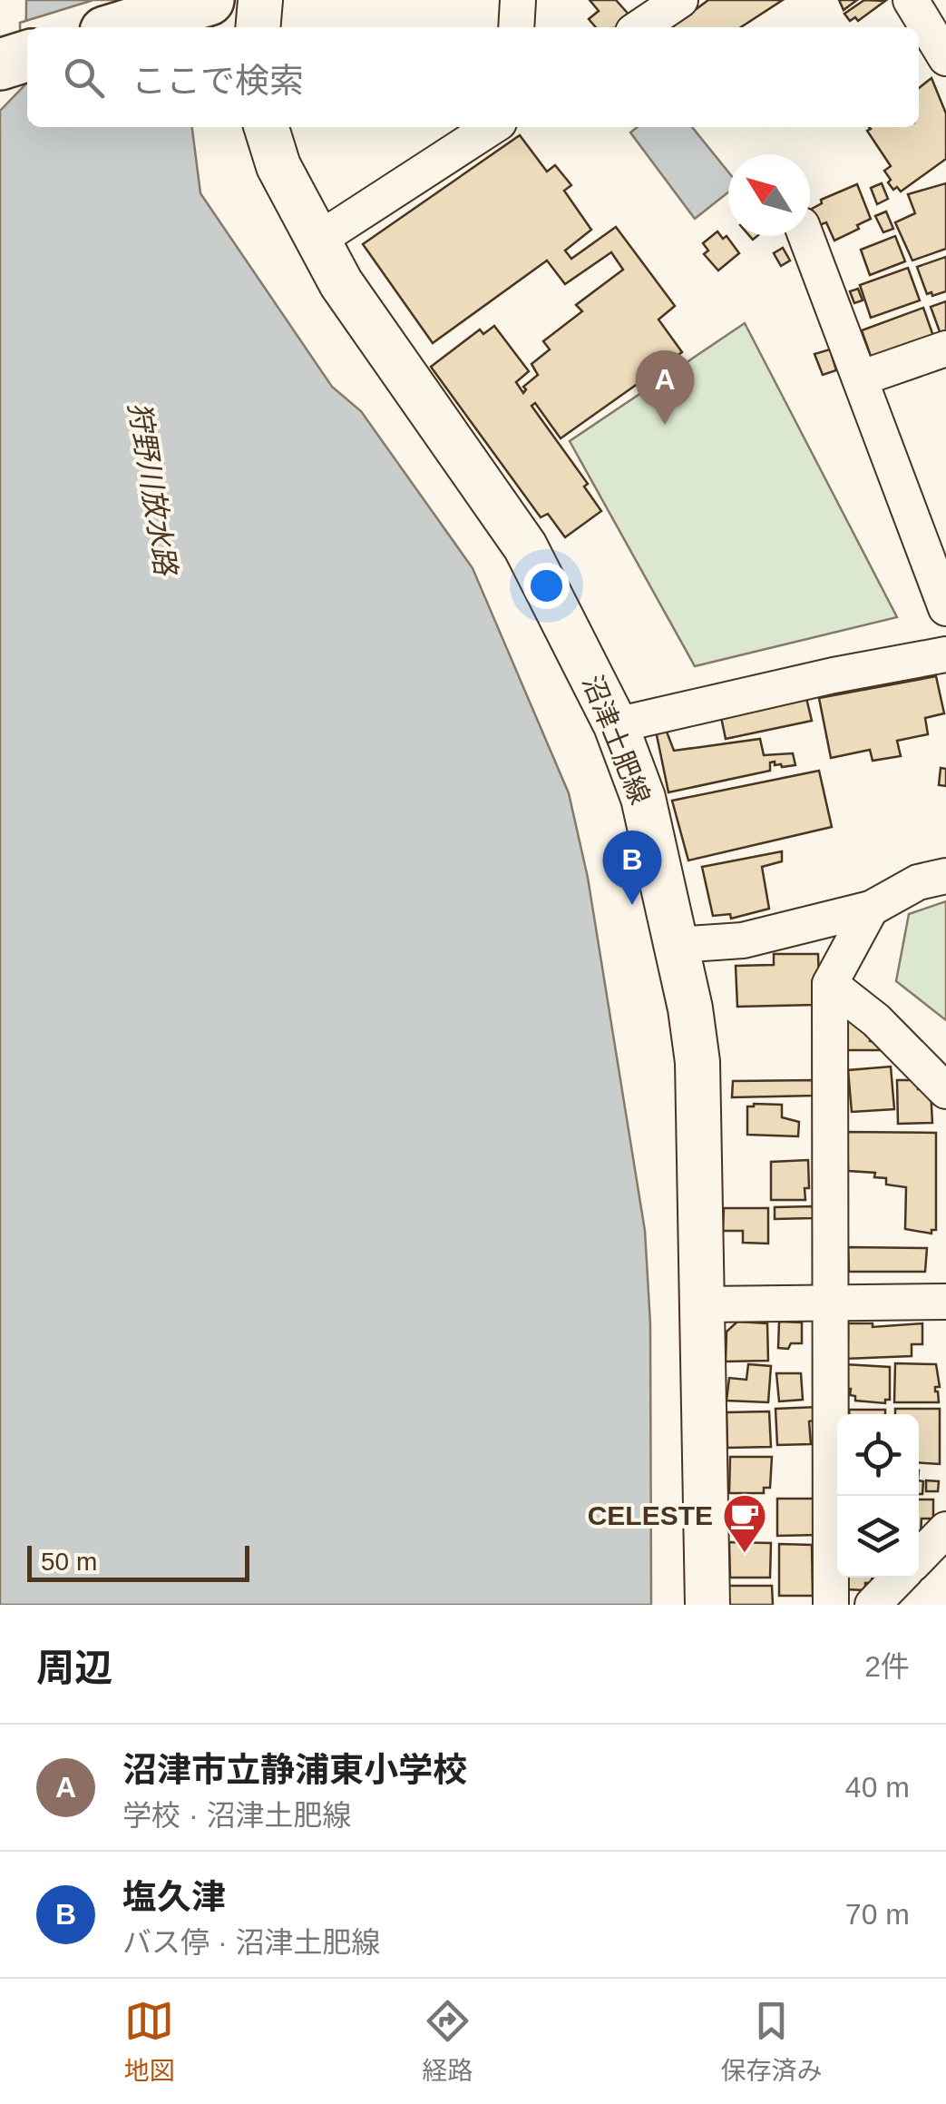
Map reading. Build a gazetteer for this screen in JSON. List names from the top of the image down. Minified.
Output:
{"streets":{"main road":["沼津土肥線"]},"water":["狩野川放水路"],"places":{"cafe":["CELESTE"]},"scale_bar":"50 m","north":"top left","page":{"search":"ここで検索","pins":["A","B"],"scale":"50 m","heading":["周辺","2件"],"list":[{"mark":"A","name":"沼津市立静浦東小学校","note":"学校 · 沼津土肥線","value":"40 m"},{"mark":"B","name":"塩久津","note":"バス停 · 沼津土肥線","value":"70 m"}],"nav":["地図","経路","保存済み"]}}
